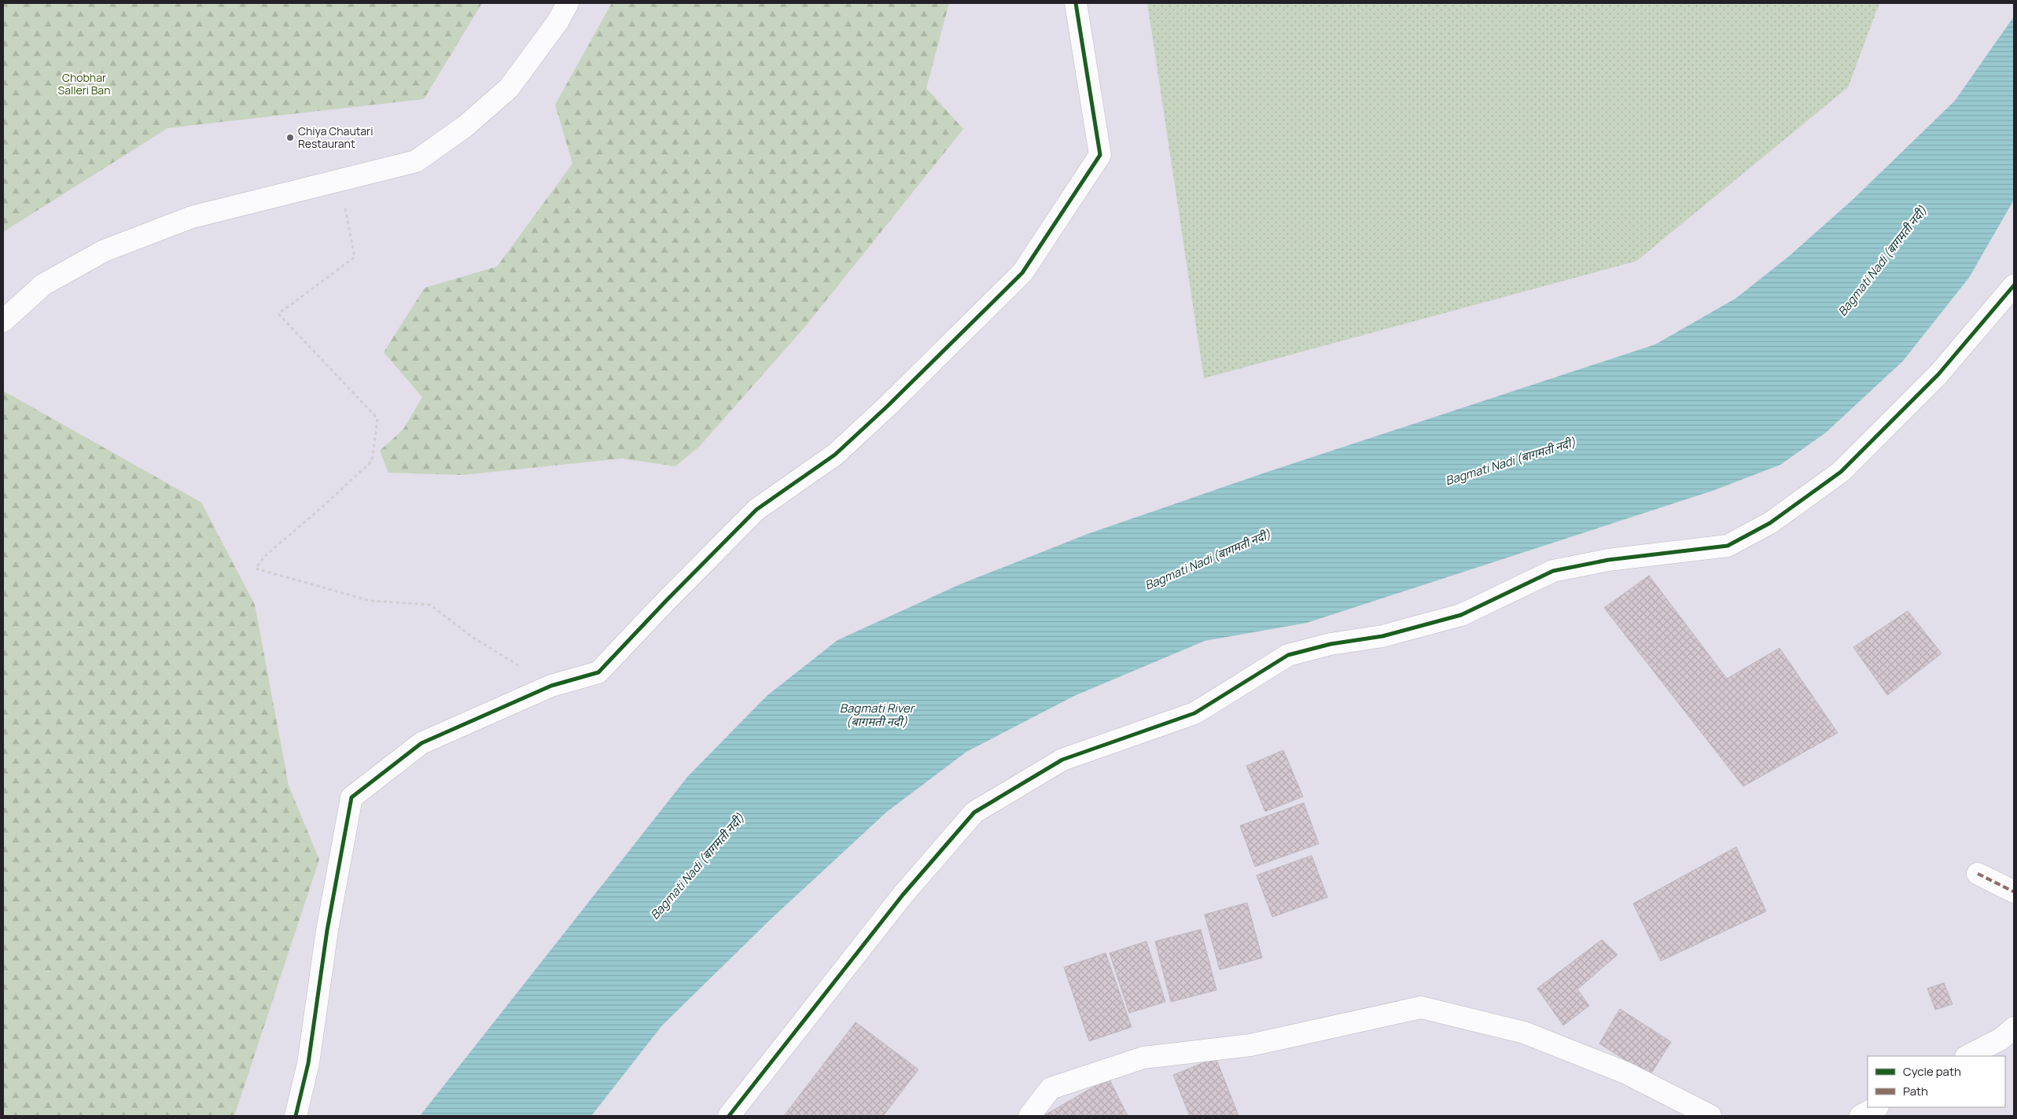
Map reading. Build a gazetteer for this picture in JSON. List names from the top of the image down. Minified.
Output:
{"water":["Bagmati Nadi (बागमती नदी)","Bagmati River (बागमती नदी)"],"parks":["Chobhar Salleri Ban"],"places":["Chiya Chautari Restaurant"],"legend":["Cycle path","Path"]}
